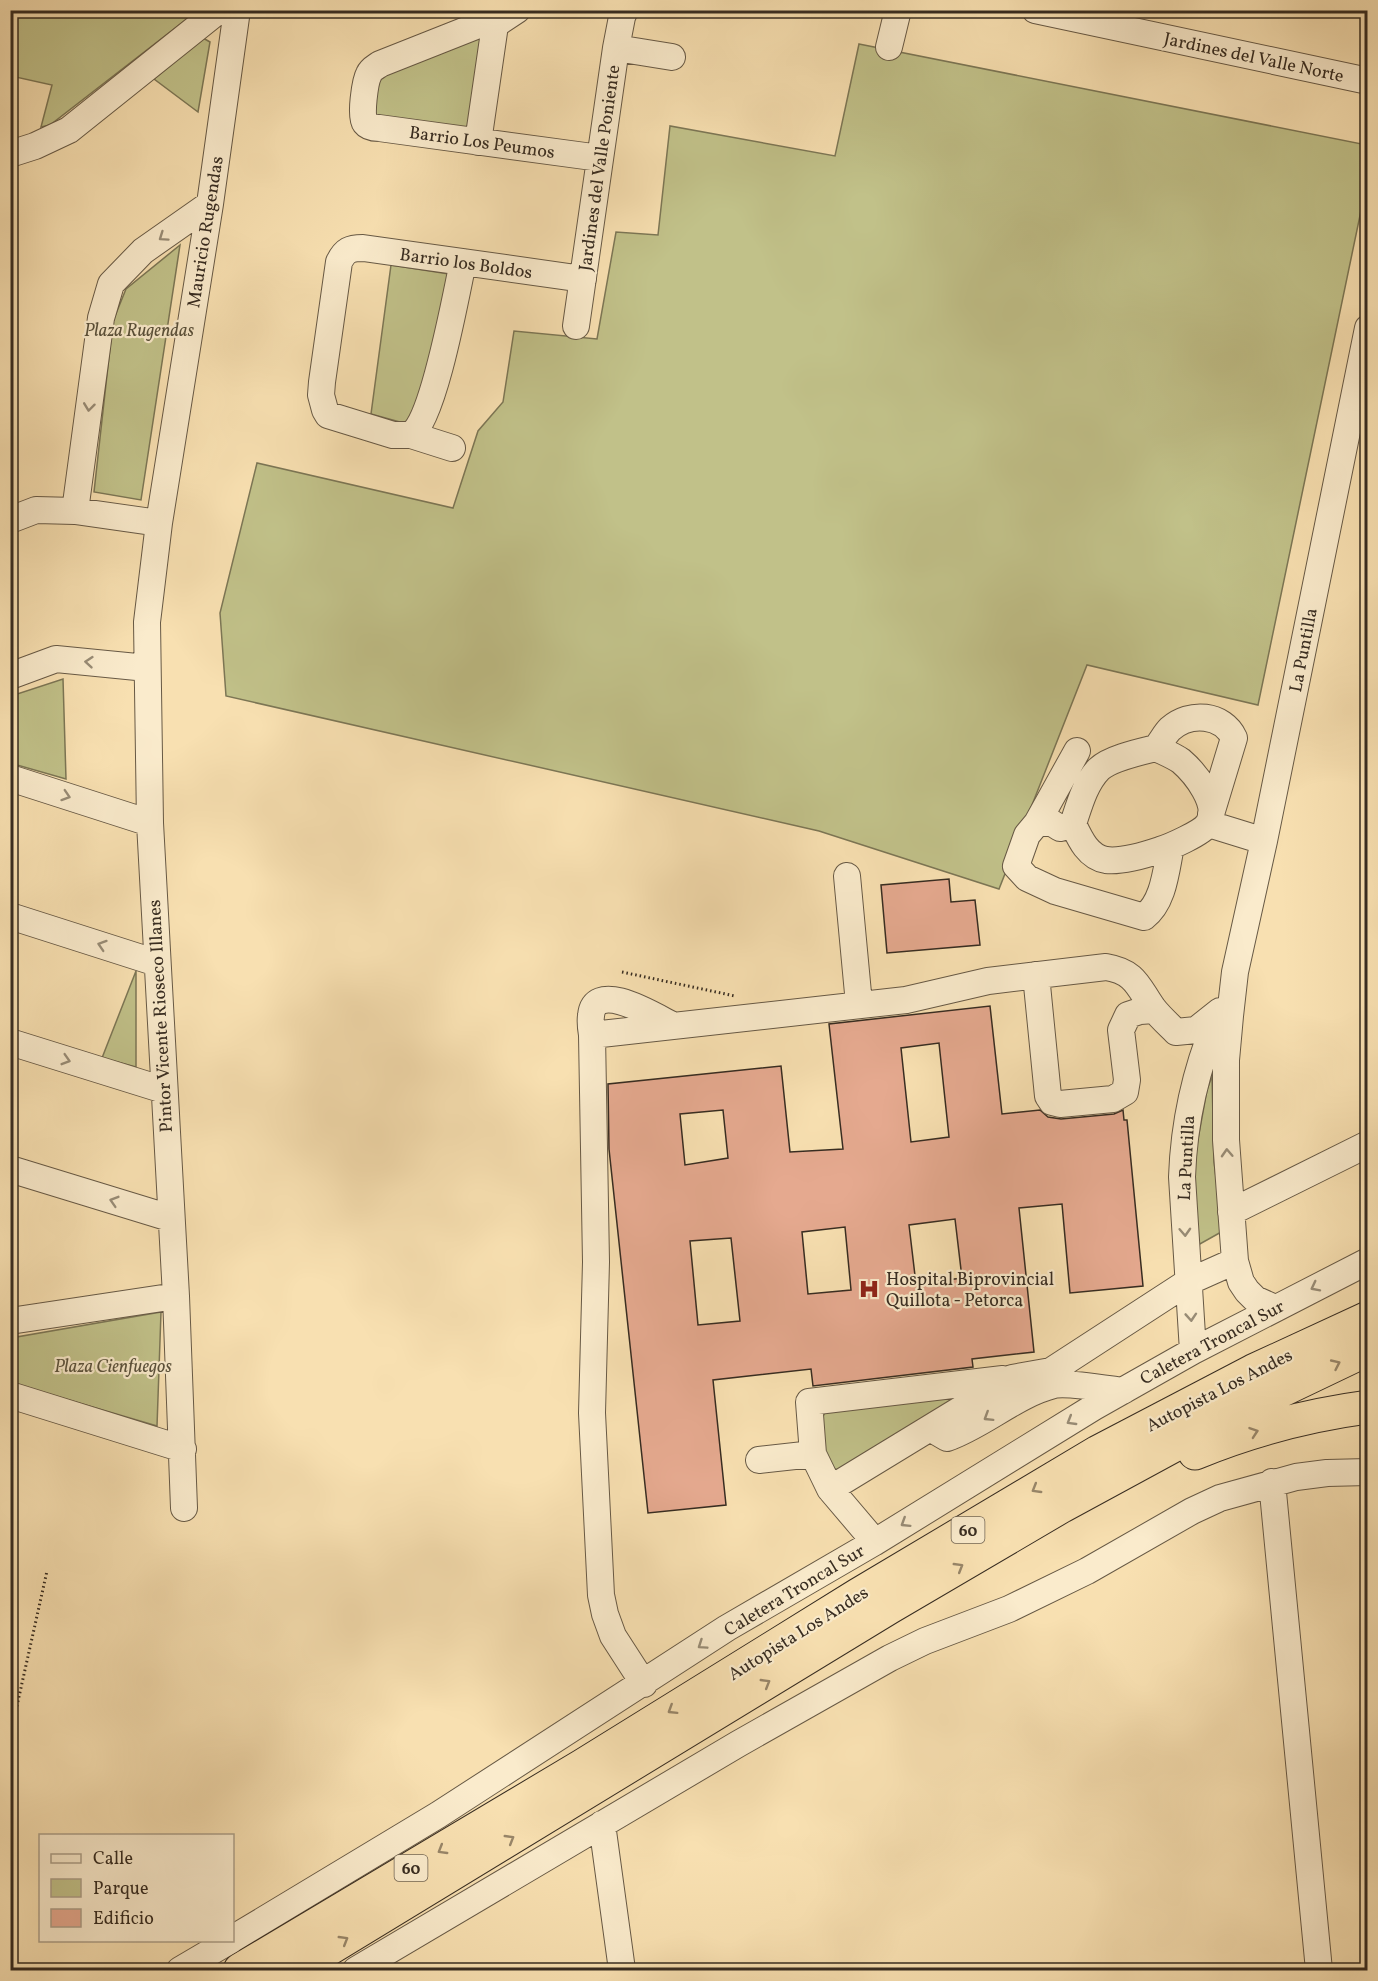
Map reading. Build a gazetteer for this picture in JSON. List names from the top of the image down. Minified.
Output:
{"streets":{"highway":["Autopista Los Andes","60"],"street":["Jardines del Valle Norte","Barrio Los Peumos","Jardines del Valle Poniente","Mauricio Rugendas","Barrio los Boldos","La Puntilla","Pintor Vicente Rioseco Illanes","Caletera Troncal Sur"]},"crossings":[["Barrio Los Peumos","Jardines del Valle Poniente"],["Jardines del Valle Poniente","Barrio los Boldos"],["Mauricio Rugendas","Pintor Vicente Rioseco Illanes"],["La Puntilla","Caletera Troncal Sur"]],"parks":["Plaza Rugendas","Plaza Cienfuegos"],"places":{"hospital":["Hospital Biprovincial Quillota - Petorca"]},"legend":["Calle","Parque","Edificio"]}
